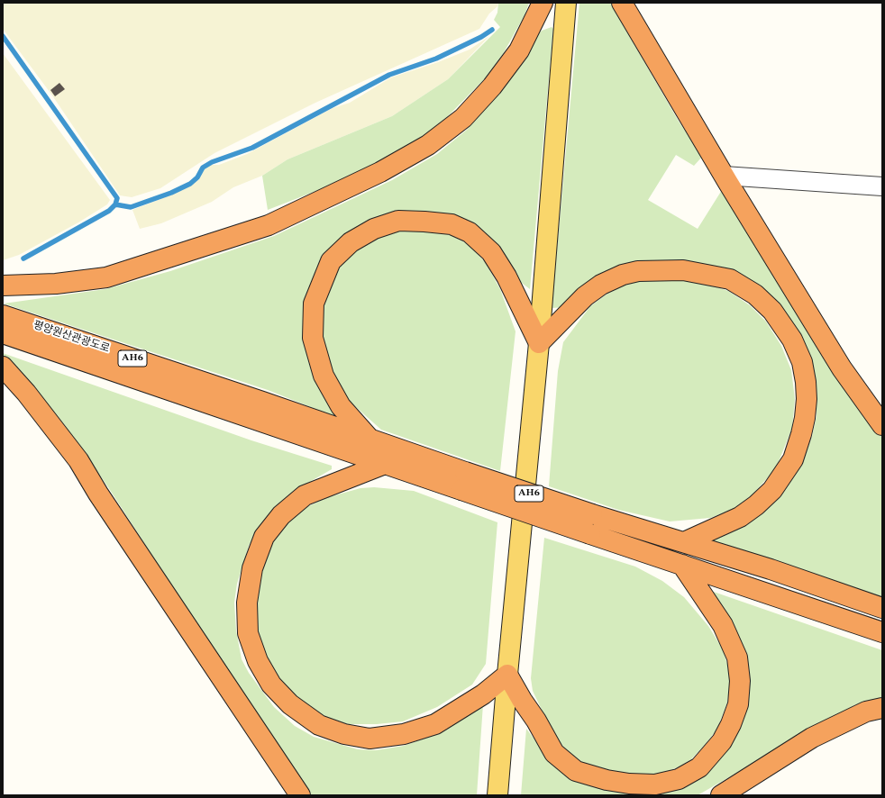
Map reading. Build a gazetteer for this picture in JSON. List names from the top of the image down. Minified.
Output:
{"streets":{"highway":["평양원산관광도로","AH6"]}}
